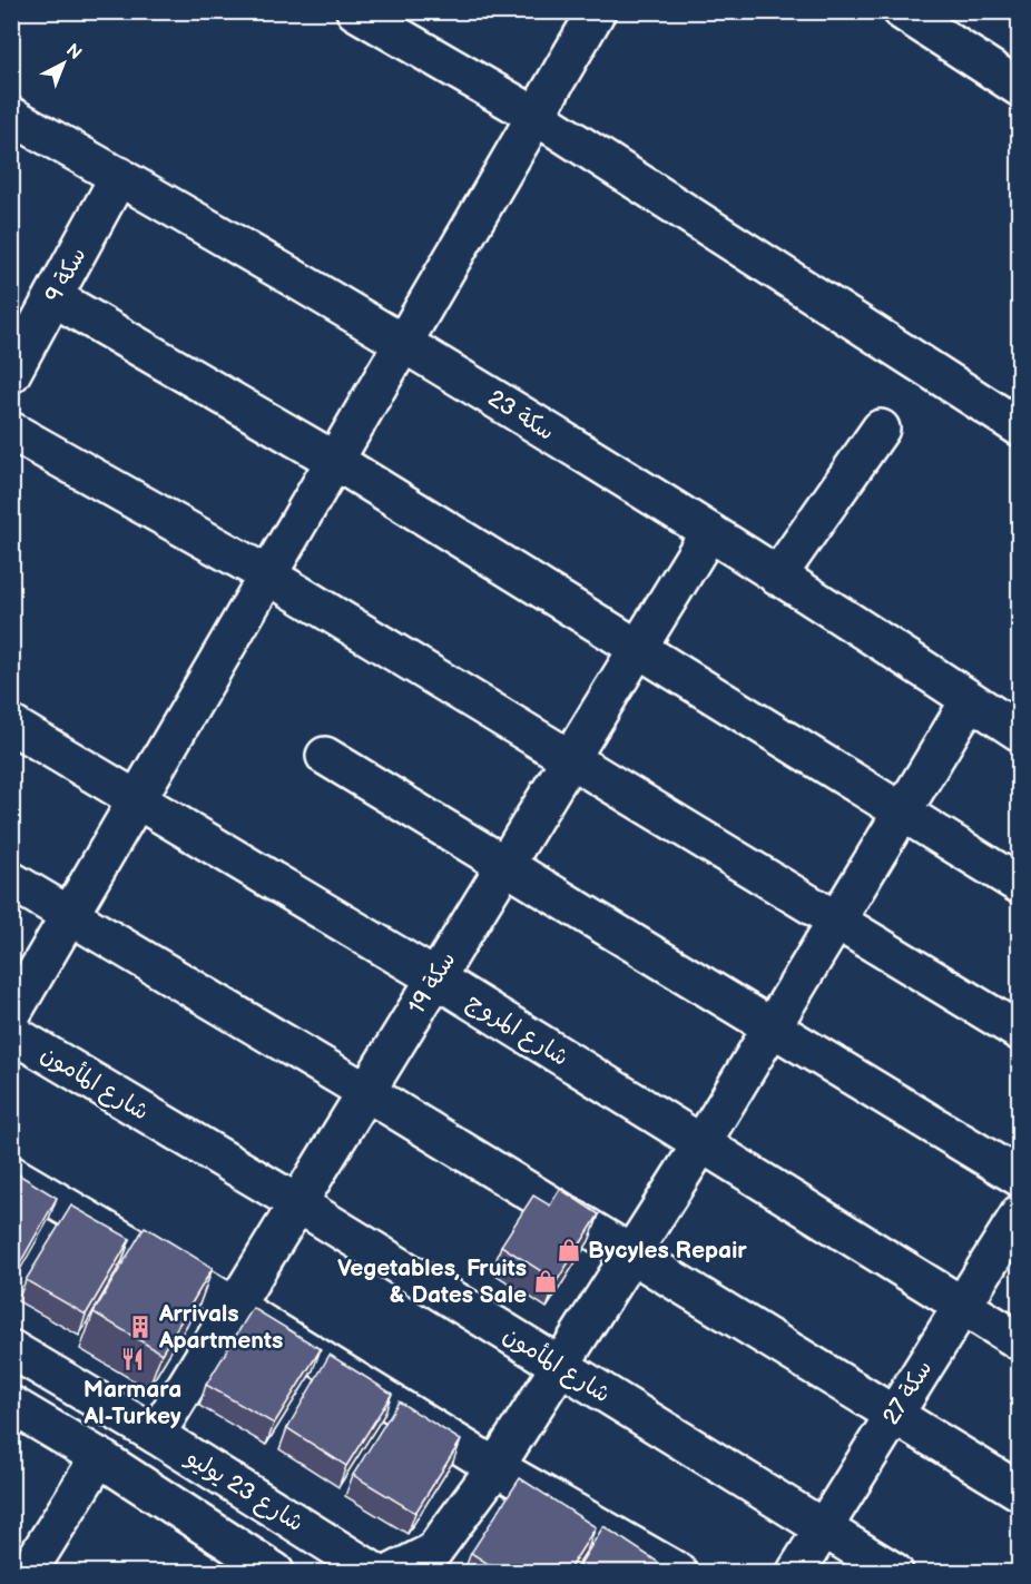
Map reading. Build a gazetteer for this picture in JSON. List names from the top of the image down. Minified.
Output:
{"streets":{"street":["سكة 9","23 سكة","سكة 19","شارع المروج","شارع المأمون","سكة 27","شارع 23 يوليو"]},"crossings":[["سكة 9","23 سكة"],["23 سكة","سكة 19"],["سكة 19","شارع المروج"],["سكة 19","شارع المأمون"],["سكة 19","شارع 23 يوليو"],["شارع المروج","سكة 27"],["شارع المأمون","سكة 27"]],"places":{"shop":["Bycyles Repair","Vegetables, Fruits & Dates Sale"],"building":["Arrivals Apartments"],"restaurant":["Marmara Al-Turkey"]},"north":"top right"}
